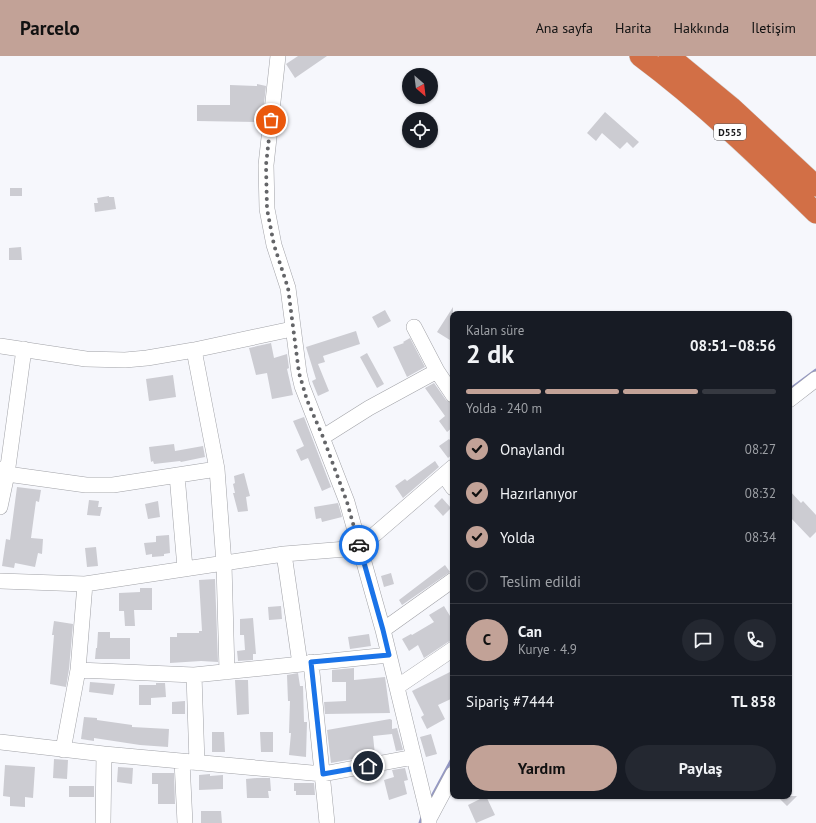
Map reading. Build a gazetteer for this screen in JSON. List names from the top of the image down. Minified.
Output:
{"streets":{"highway":["D555"]},"north":"bottom right","page":{"header":"Parcelo","nav":["Ana sayfa","Harita","Hakkında","İletişim"],"heading":["2 dk","Kalan süre","08:51–08:56"],"panel":["Can","Kurye · 4.9","Sipariş #7444","TL 858"],"bar":"Yolda · 240 m","list":[["Onaylandı","08:27"],["Hazırlanıyor","08:32"],["Yolda","08:34"],"Teslim edildi"],"round":"C","buttons":["Yardım","Paylaş"]}}
